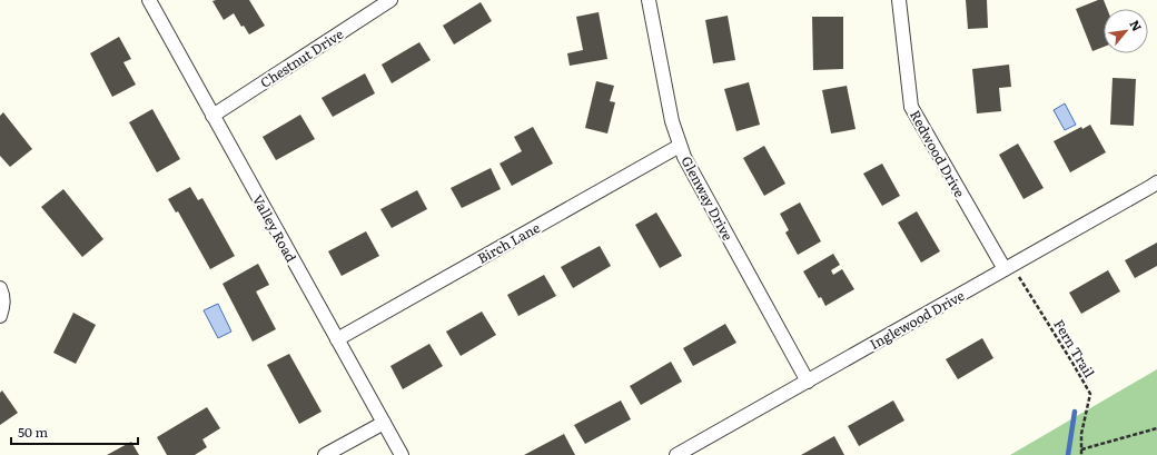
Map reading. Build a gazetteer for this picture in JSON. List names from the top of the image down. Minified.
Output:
{"streets":{"street":["Chestnut Drive","Redwood Drive","Glenway Drive","Valley Road","Birch Lane","Inglewood Drive"],"path":["Fern Trail"]},"crossings":[["Chestnut Drive","Valley Road"],["Redwood Drive","Inglewood Drive"],["Redwood Drive","Fern Trail"],["Glenway Drive","Birch Lane"],["Glenway Drive","Inglewood Drive"],["Valley Road","Birch Lane"],["Inglewood Drive","Fern Trail"]],"scale_bar":"50 m","north":"top right"}
